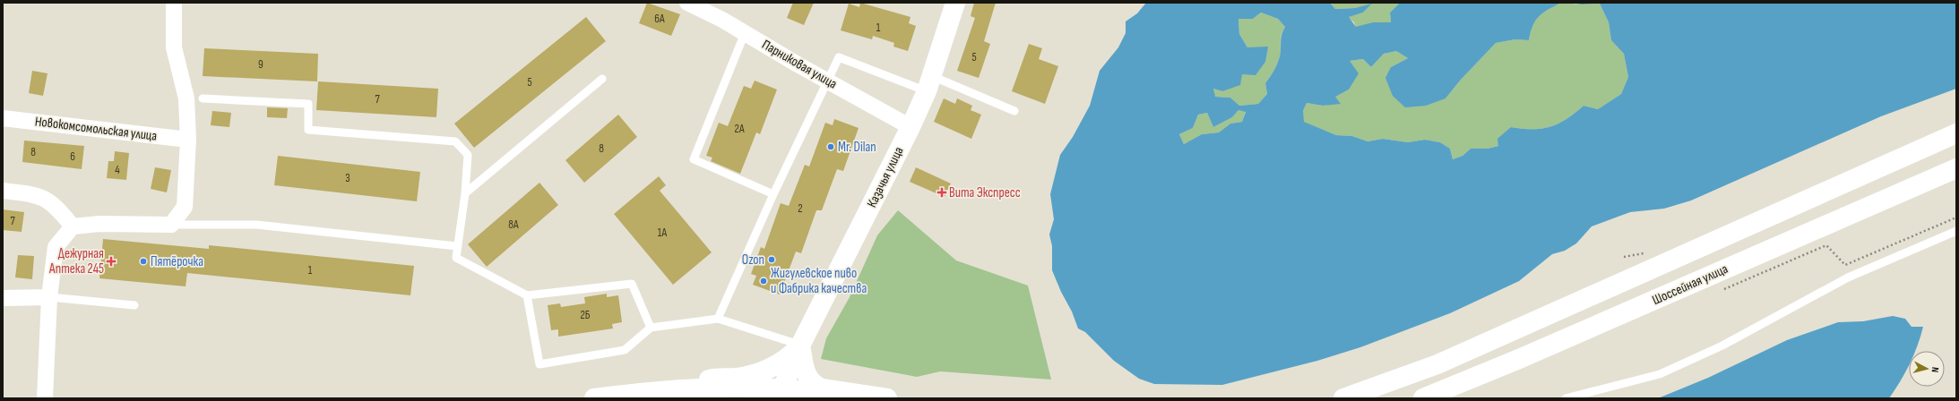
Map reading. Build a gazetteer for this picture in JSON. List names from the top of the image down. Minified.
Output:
{"streets":{"main road":["Казачья улица","Шоссейная улица"],"street":["Парниковая улица","Новокомсомольская улица"]},"crossings":[["Парниковая улица","Казачья улица"]],"places":{"other":["Mr. Dilan","Ozon","Пятёрочка","Жигулевское пиво и Фабрика качества"],"health":["Вита Экспресс","Дежурная Аптека 245"]},"house_numbers":["6А","1","5","9","5","7","2А","8","8","6","4","3","2","7","8А","1А","1","2Б"],"north":"right"}
